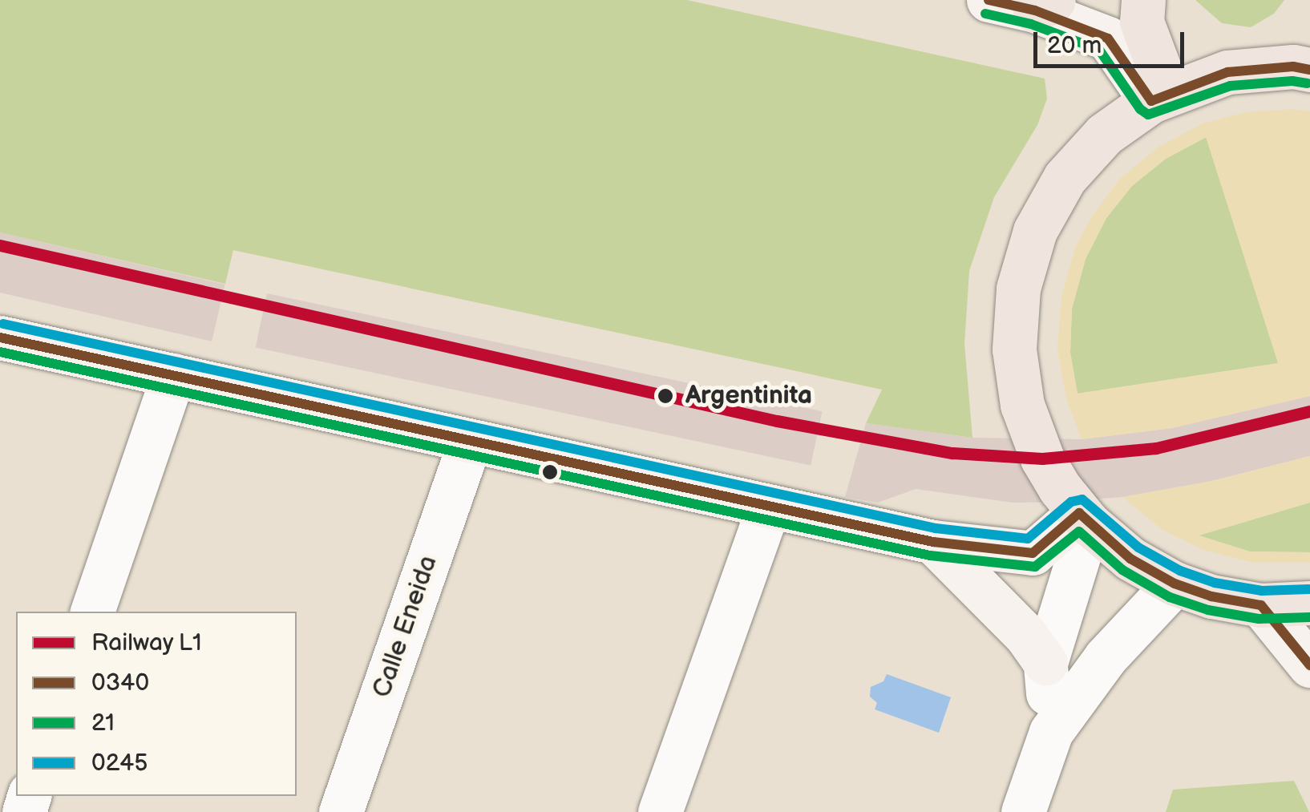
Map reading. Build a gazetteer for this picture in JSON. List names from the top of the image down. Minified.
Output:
{"streets":{"street":["Calle Eneida"]},"places":["Argentinita"],"lines":["transit line 0340","transit line 21","rail line L1","transit line 0245"],"legend":["Railway L1","0340","21","0245"],"scale_bar":"20 m"}
